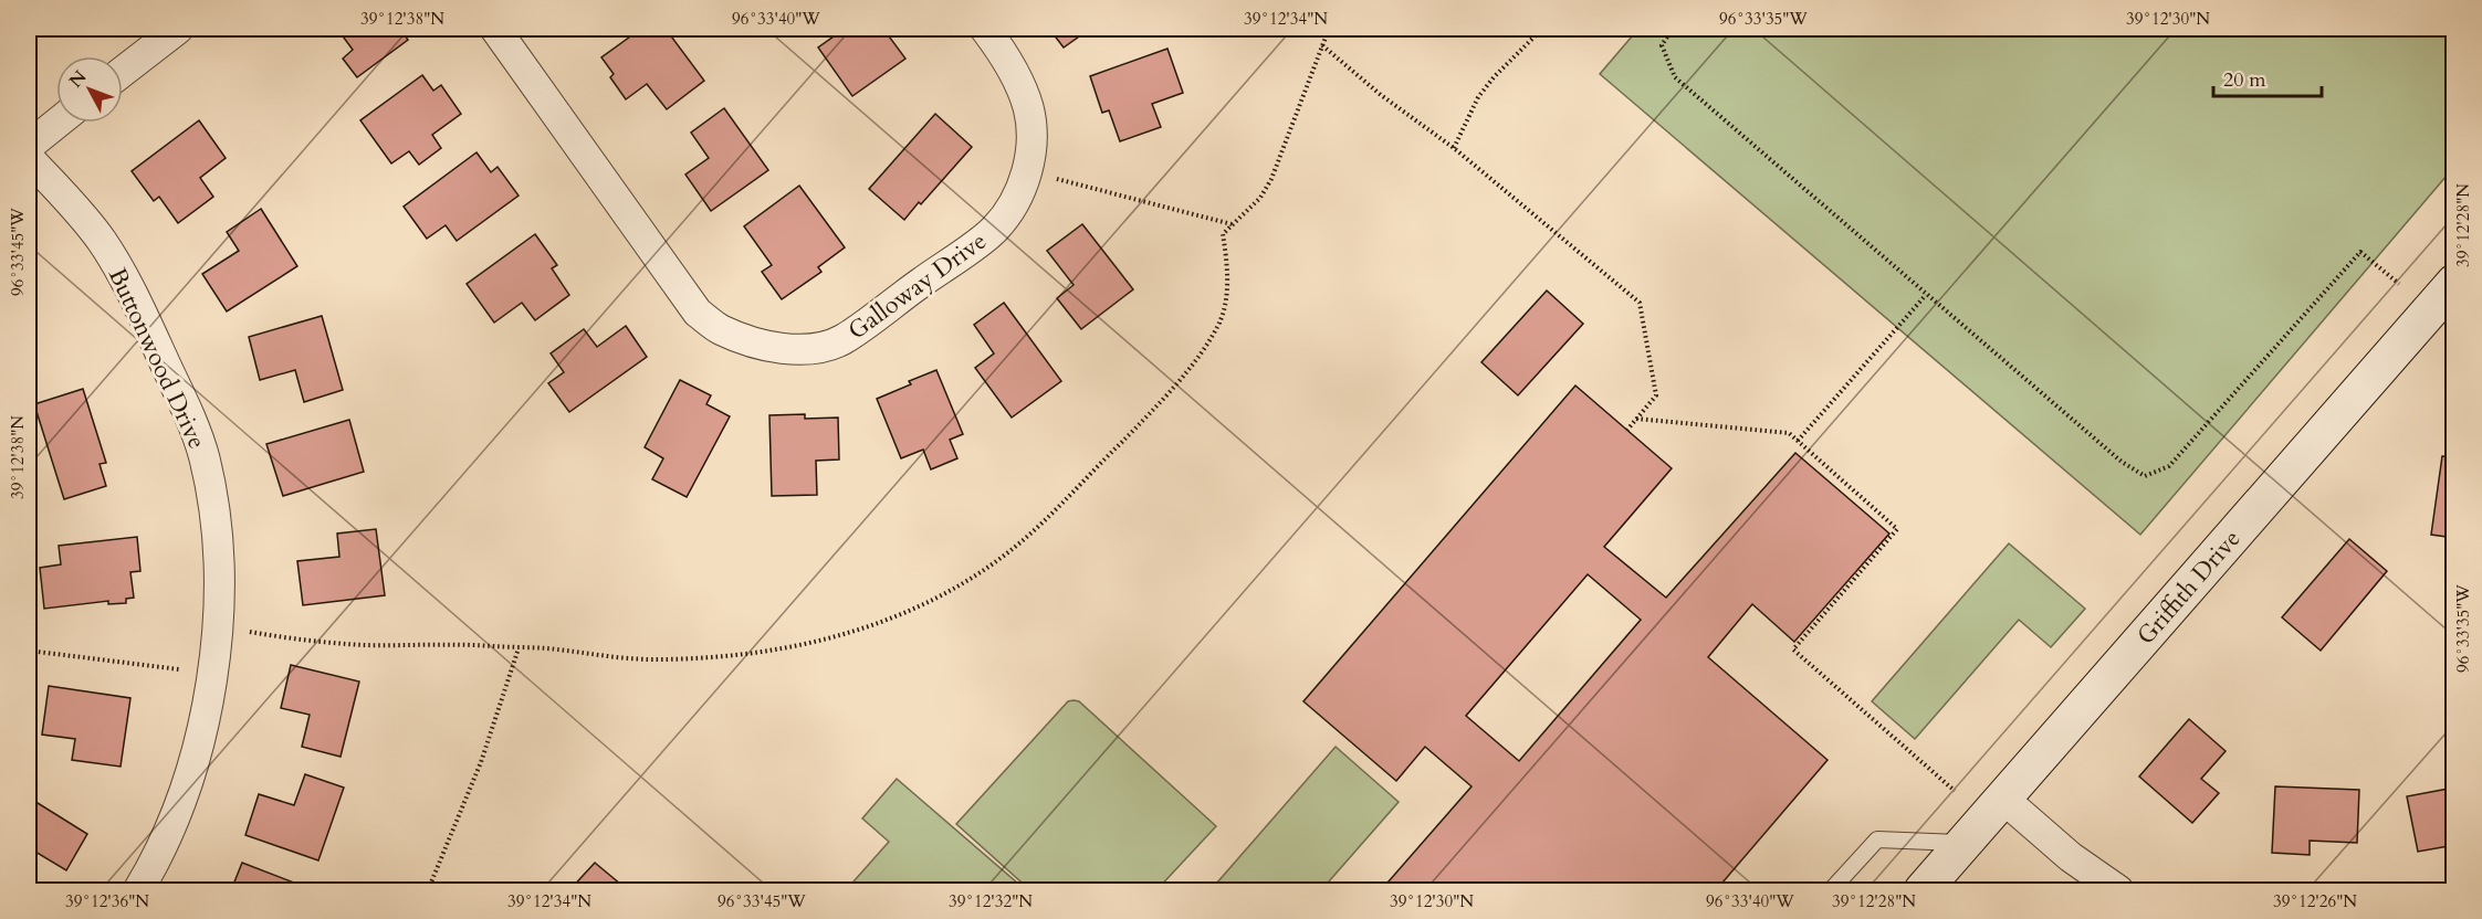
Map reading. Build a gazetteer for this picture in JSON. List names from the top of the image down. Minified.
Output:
{"streets":{"street":["Galloway Drive","Buttonwood Drive","Griffith Drive"]},"scale_bar":"20 m","north":"top left","coordinates":["39°12'38\"N","96°33'40\"W","39°12'34\"N","96°33'35\"W","39°12'30\"N","39°12'28\"N","96°33'45\"W","39°12'36\"N","39°12'32\"N","39°12'26\"N"]}
